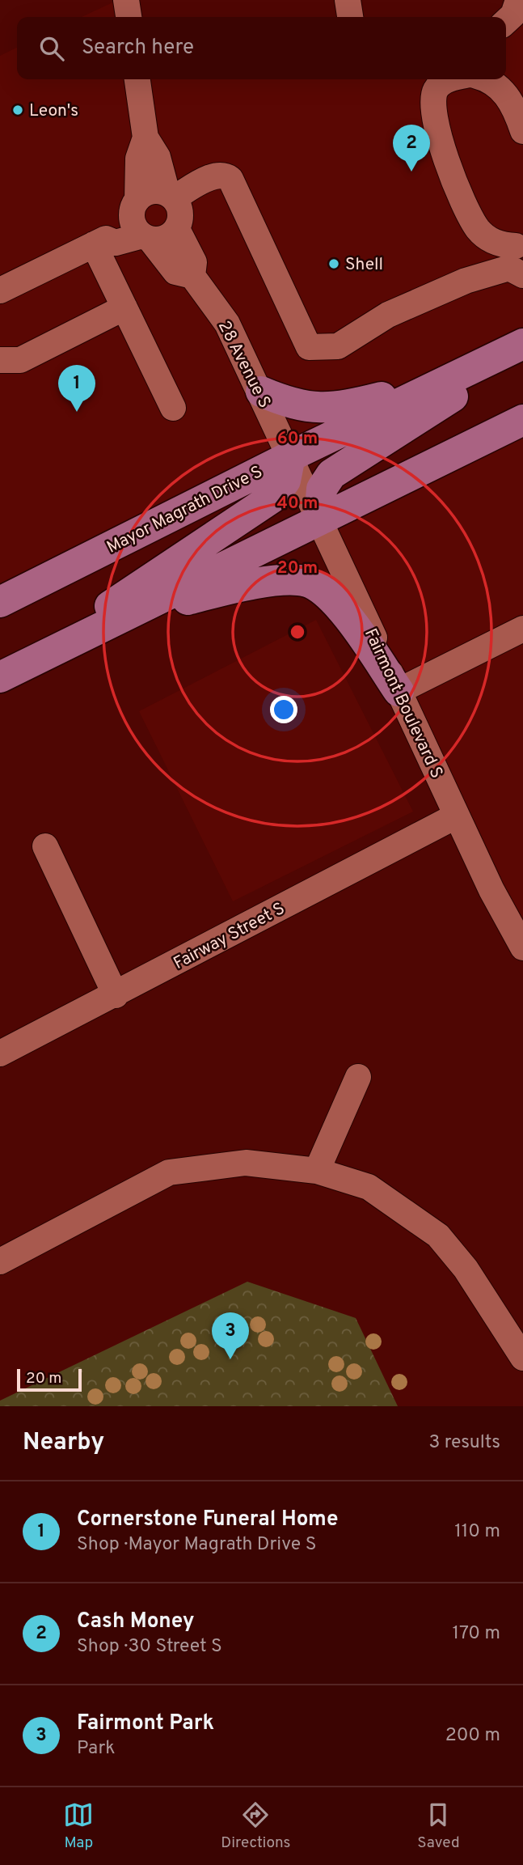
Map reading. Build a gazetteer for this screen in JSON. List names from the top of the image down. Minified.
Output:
{"streets":{"main road":["Mayor Magrath Drive S"],"street":["28 Avenue S","Fairmont Boulevard S","Fairway Street S"]},"crossings":[["28 Avenue S","Mayor Magrath Drive S"],["28 Avenue S","Fairmont Boulevard S"],["Mayor Magrath Drive S","Fairmont Boulevard S"],["Fairmont Boulevard S","Fairway Street S"]],"places":["Leon's","Shell"],"scale_bar":"20 m","page":{"search":"Search here","pins":["2","1","3"],"scale":"20 m","heading":["Nearby","3 results"],"list":[{"mark":"1","name":"Cornerstone Funeral Home","note":"Shop · Mayor Magrath Drive S","value":"110 m"},{"mark":"2","name":"Cash Money","note":"Shop · 30 Street S","value":"170 m"},{"mark":"3","name":"Fairmont Park","note":"Park","value":"200 m"}],"nav":["Map","Directions","Saved"]},"rings":["60 m","40 m","20 m"]}
